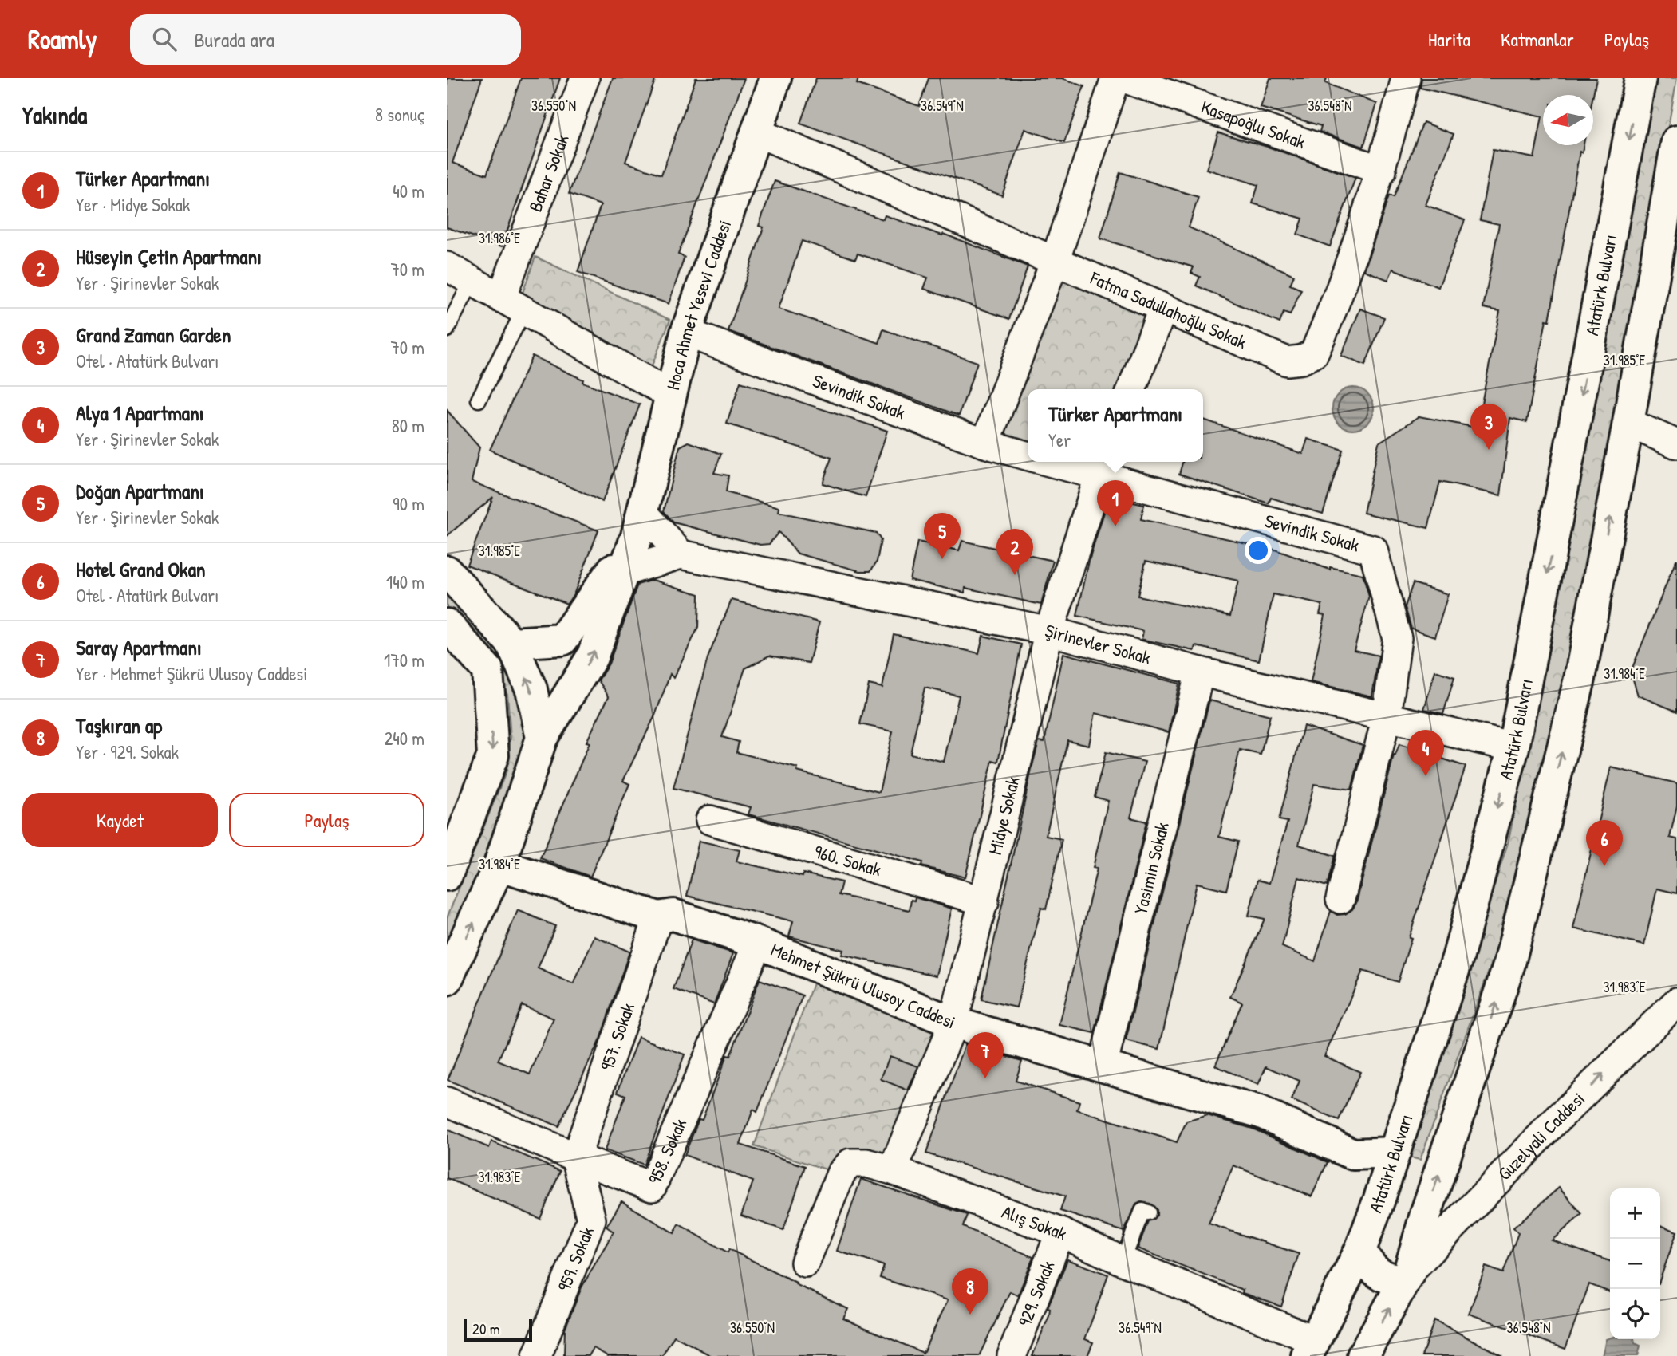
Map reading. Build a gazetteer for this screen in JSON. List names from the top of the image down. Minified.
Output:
{"streets":{"street":["Kasapoğlu Sokak","Bahar Sokak","Atatürk Bulvarı","Hoca Ahmet Yesevi Caddesi","Fatma Sadullahoğlu Sokak","Sevindik Sokak","Şirinevler Sokak","Midye Sokak","960. Sokak","Yasimin Sokak","Mehmet Şükrü Ulusoy Caddesi","957. Sokak","Guzelyali Caddesi","958. Sokak","Alış Sokak","959. Sokak","929. Sokak"]},"crossings":[["Kasapoğlu Sokak","Fatma Sadullahoğlu Sokak"],["Atatürk Bulvarı","Şirinevler Sokak"],["Atatürk Bulvarı","Mehmet Şükrü Ulusoy Caddesi"],["Atatürk Bulvarı","Alış Sokak"],["Hoca Ahmet Yesevi Caddesi","Fatma Sadullahoğlu Sokak"],["Hoca Ahmet Yesevi Caddesi","Sevindik Sokak"],["Hoca Ahmet Yesevi Caddesi","Şirinevler Sokak"],["Hoca Ahmet Yesevi Caddesi","Mehmet Şükrü Ulusoy Caddesi"],["Sevindik Sokak","Şirinevler Sokak"],["Sevindik Sokak","Midye Sokak"],["Şirinevler Sokak","Midye Sokak"],["Şirinevler Sokak","Yasimin Sokak"],["Midye Sokak","960. Sokak"],["Midye Sokak","Mehmet Şükrü Ulusoy Caddesi"],["Midye Sokak","Alış Sokak"],["Yasimin Sokak","Mehmet Şükrü Ulusoy Caddesi"],["Mehmet Şükrü Ulusoy Caddesi","957. Sokak"],["Mehmet Şükrü Ulusoy Caddesi","958. Sokak"],["957. Sokak","958. Sokak"],["957. Sokak","959. Sokak"],["958. Sokak","959. Sokak"],["Alış Sokak","929. Sokak"]],"one_way":["Guzelyali Caddesi"],"scale_bar":"20 m","north":"left","page":{"header":"Roamly","search":"Burada ara","nav":["Harita","Katmanlar","Paylaş"],"heading":["Yakında","8 sonuç"],"list":[{"mark":"1","name":"Türker Apartmanı","note":"Yer · Midye Sokak","value":"40 m"},{"mark":"2","name":"Hüseyin Çetin Apartmanı","note":"Yer · Şirinevler Sokak","value":"70 m"},{"mark":"3","name":"Grand Zaman Garden","note":"Otel · Atatürk Bulvarı","value":"70 m"},{"mark":"4","name":"Alya 1 Apartmanı","note":"Yer · Şirinevler Sokak","value":"80 m"},{"mark":"5","name":"Doğan Apartmanı","note":"Yer · Şirinevler Sokak","value":"90 m"},{"mark":"6","name":"Hotel Grand Okan","note":"Otel · Atatürk Bulvarı","value":"140 m"},{"mark":"7","name":"Saray Apartmanı","note":"Yer · Mehmet Şükrü Ulusoy Caddesi","value":"170 m"},{"mark":"8","name":"Taşkıran ap","note":"Yer · 929. Sokak","value":"240 m"}],"popup":["Türker Apartmanı","Yer"],"pins":["3","1","5","2","4","6","7","8"],"buttons":["Kaydet","Paylaş"],"map_buttons":["+","−"],"scale":"20 m"},"coordinates":["36.550°N","36.549°N","36.548°N","31.986°E","31.985°E","31.984°E","31.983°E"]}
